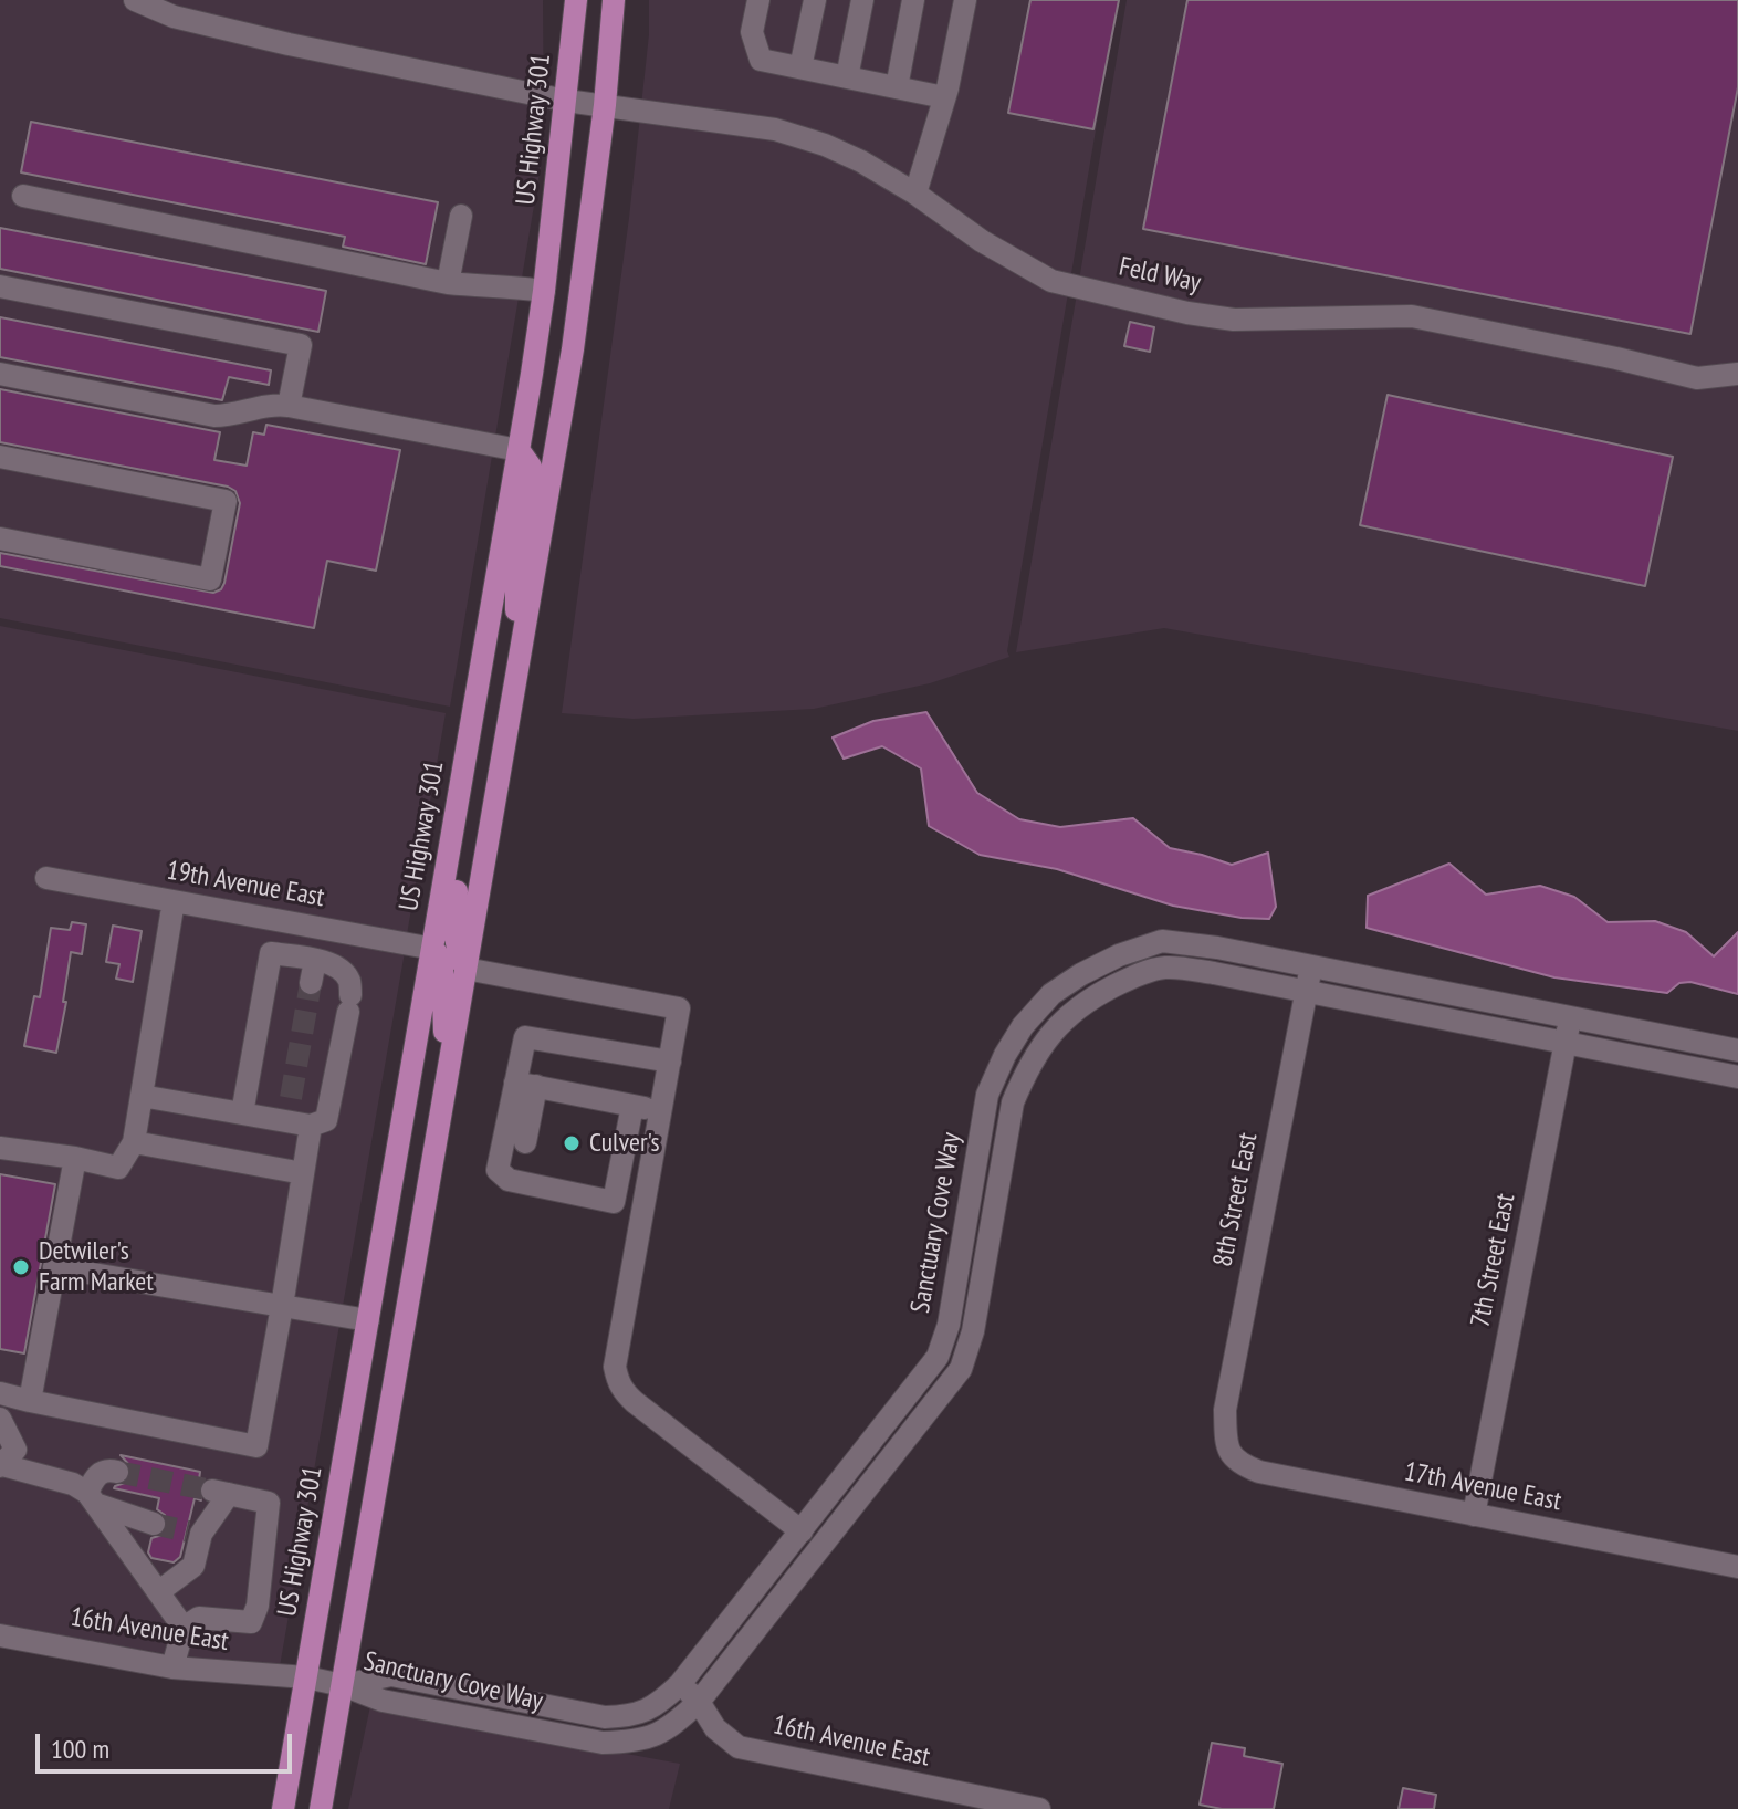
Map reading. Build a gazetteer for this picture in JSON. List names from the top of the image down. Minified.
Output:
{"streets":{"main road":["US Highway 301"],"street":["Feld Way","19th Avenue East","8th Street East","Sanctuary Cove Way","7th Street East","17th Avenue East","16th Avenue East"]},"crossings":[["US Highway 301","Feld Way"],["US Highway 301","19th Avenue East"],["US Highway 301","16th Avenue East"],["8th Street East","Sanctuary Cove Way"],["8th Street East","17th Avenue East"],["Sanctuary Cove Way","7th Street East"],["Sanctuary Cove Way","16th Avenue East"],["7th Street East","17th Avenue East"]],"places":["Culver's","Detwiler's Farm Market"],"scale_bar":"100 m"}
